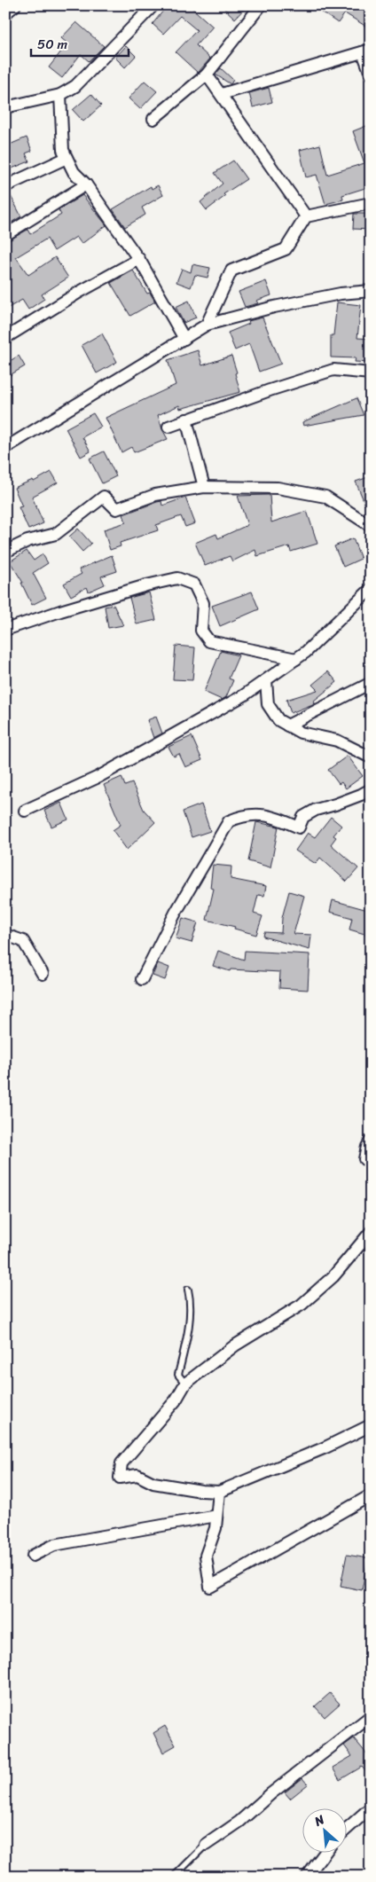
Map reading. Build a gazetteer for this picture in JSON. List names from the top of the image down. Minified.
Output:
{"scale_bar":"50 m","north":"top left"}
